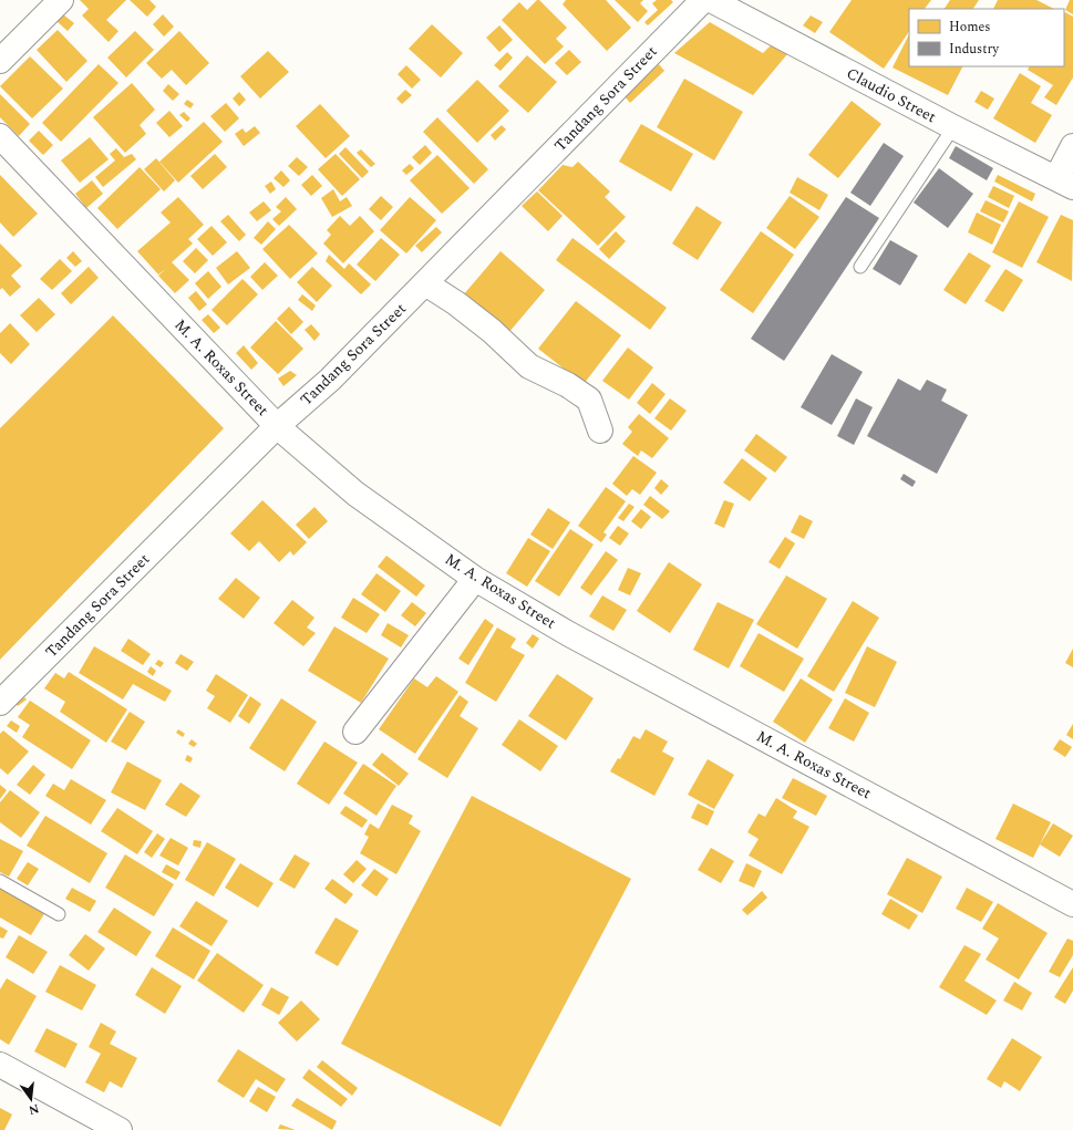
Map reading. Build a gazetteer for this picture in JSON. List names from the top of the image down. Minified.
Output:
{"streets":{"street":["Claudio Street","Tandang Sora Street","M. A. Roxas Street"]},"crossings":[["Tandang Sora Street","M. A. Roxas Street"]],"legend":["Homes","Industry"],"north":"bottom"}
